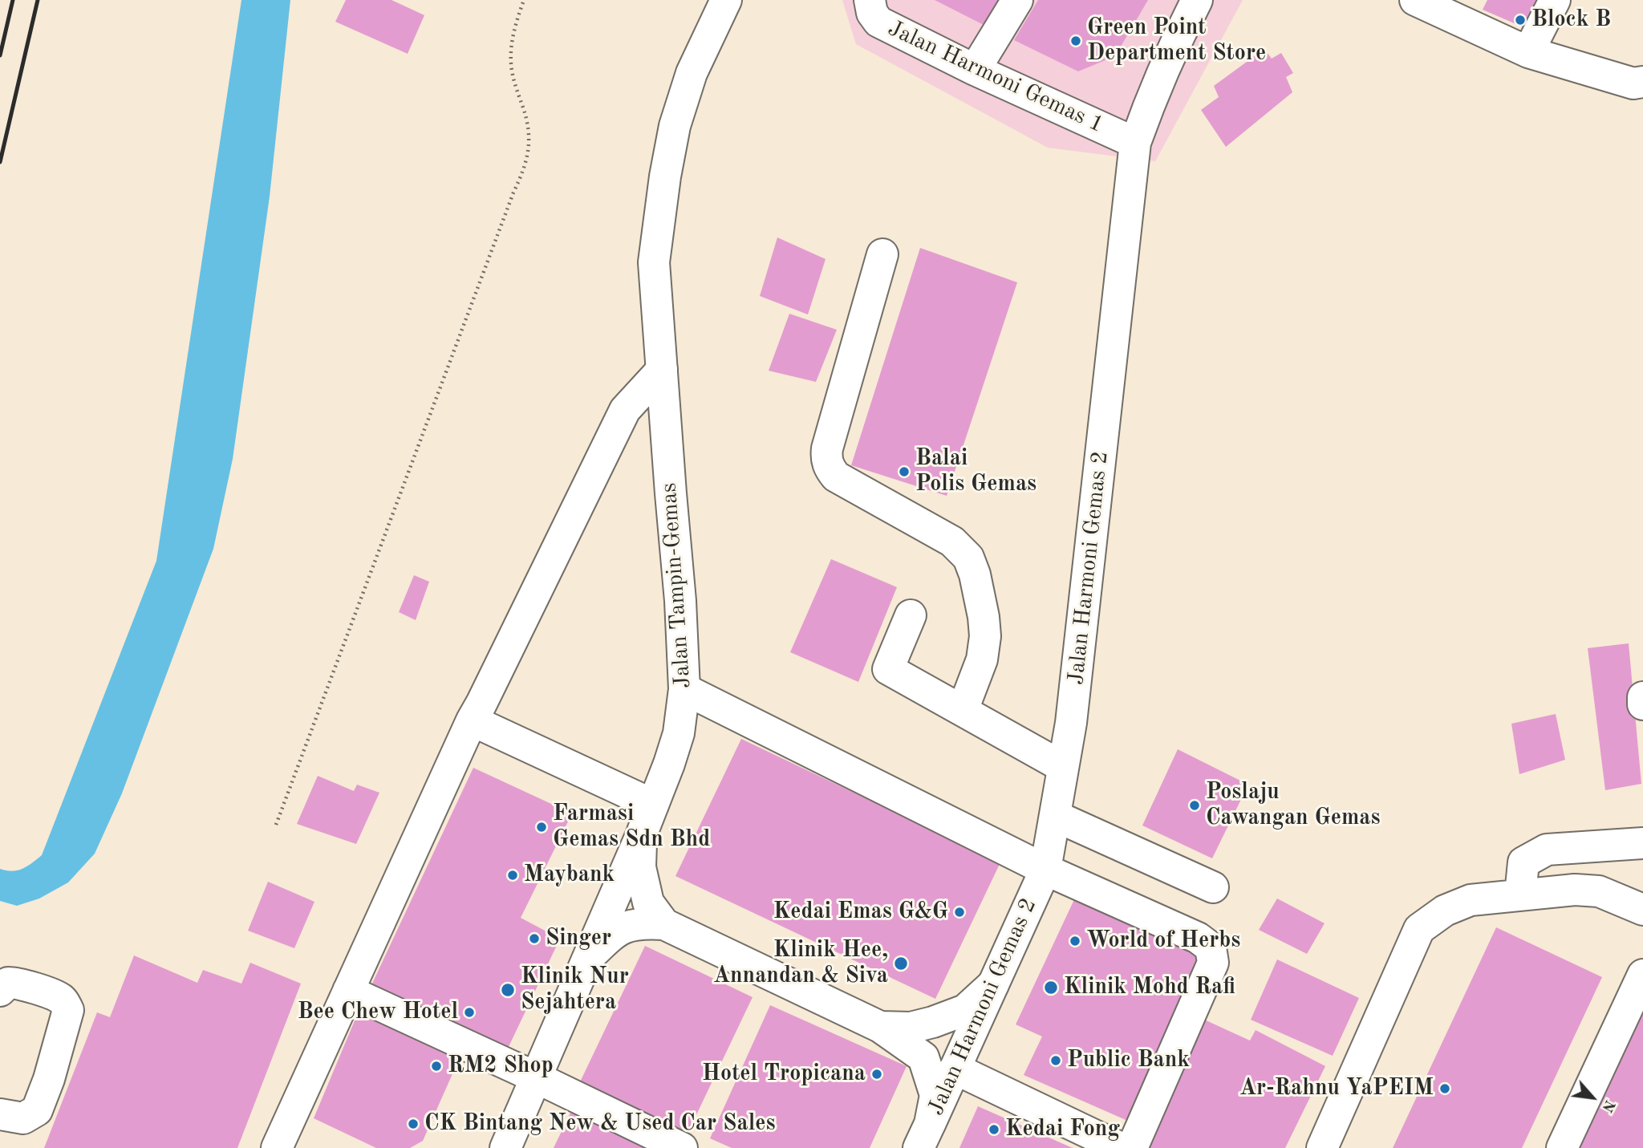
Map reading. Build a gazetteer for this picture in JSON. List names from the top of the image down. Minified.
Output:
{"streets":{"main road":["Jalan Harmoni Gemas 1","Jalan Harmoni Gemas 2","Jalan Tampin-Gemas"]},"crossings":[["Jalan Harmoni Gemas 1","Jalan Harmoni Gemas 2"]],"places":["Block B","Green Point Department Store","Balai Polis Gemas","Poslaju Cawangan Gemas","Farmasi Gemas Sdn Bhd","Maybank","Kedai Emas G&G","Singer","World of Herbs","Klinik Hee, Annandan & Siva","Klinik Mohd Rafi","Klinik Nur Sejahtera","Bee Chew Hotel","Public Bank","RM2 Shop","Hotel Tropicana","Ar-Rahnu YaPEIM","CK Bintang New & Used Car Sales","Kedai Fong"],"north":"bottom right"}
